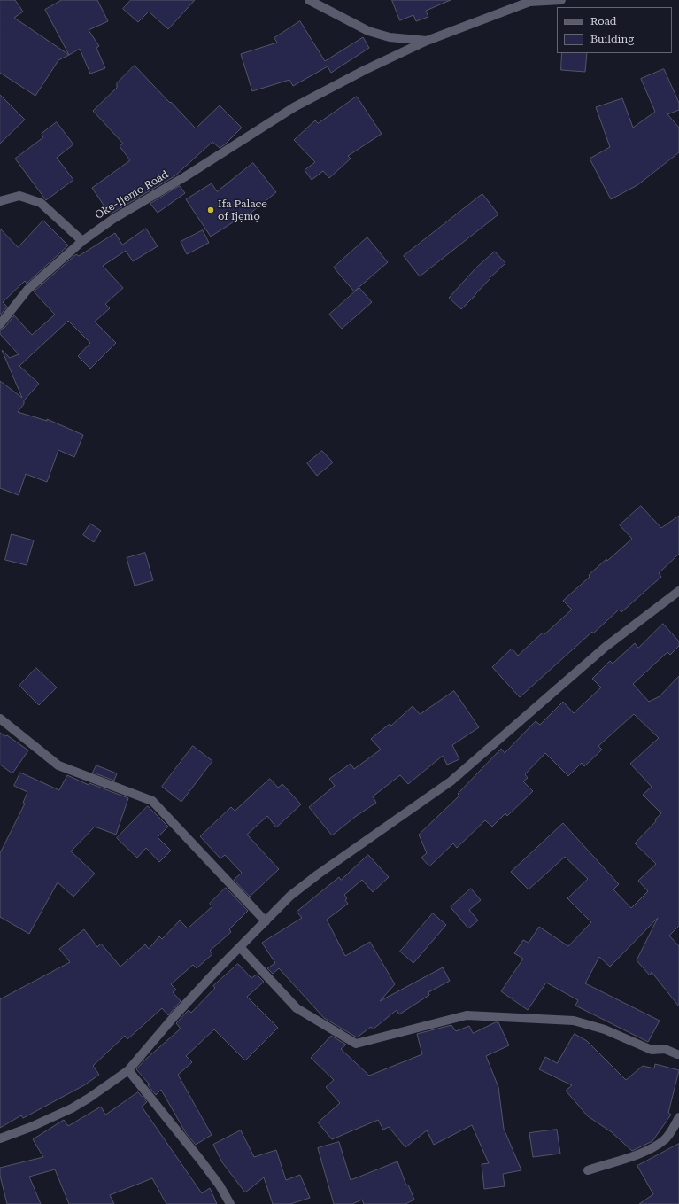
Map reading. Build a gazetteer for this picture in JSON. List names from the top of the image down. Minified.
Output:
{"streets":{"street":["Oke-Ijemo Road"]},"places":["Ifa Palace of Ijẹmọ"],"legend":["Road","Building"]}
